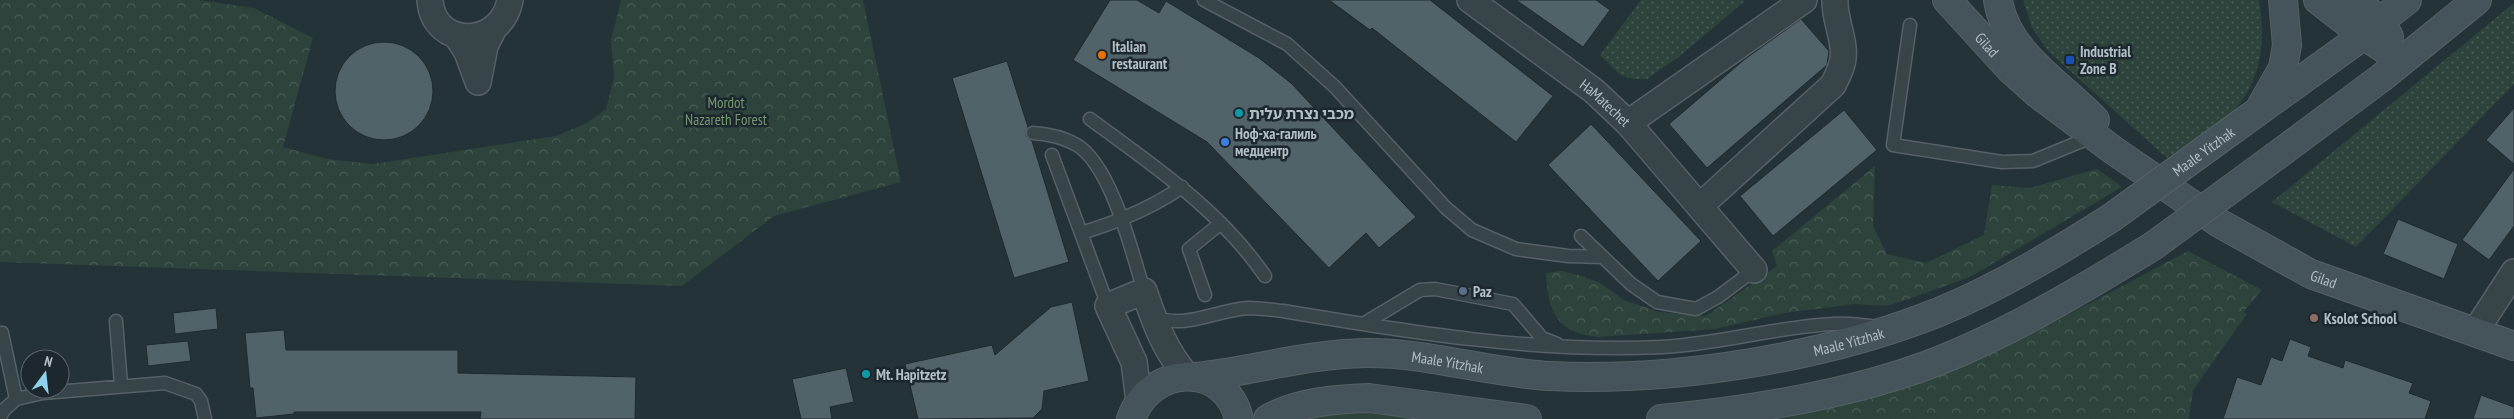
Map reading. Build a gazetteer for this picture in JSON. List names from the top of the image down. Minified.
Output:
{"streets":{"main road":["Gilad","Maale Yitzhak"],"street":["HaMatechet"]},"parks":["Mordot Nazareth Forest"],"places":{"other":["Italian restaurant","מכבי נצרת עלית","Ноф-ха-галиль медцентр","Paz","Ksolot School","Mt. Hapitzetz"],"transit":["Industrial Zone B"]},"north":"top"}
